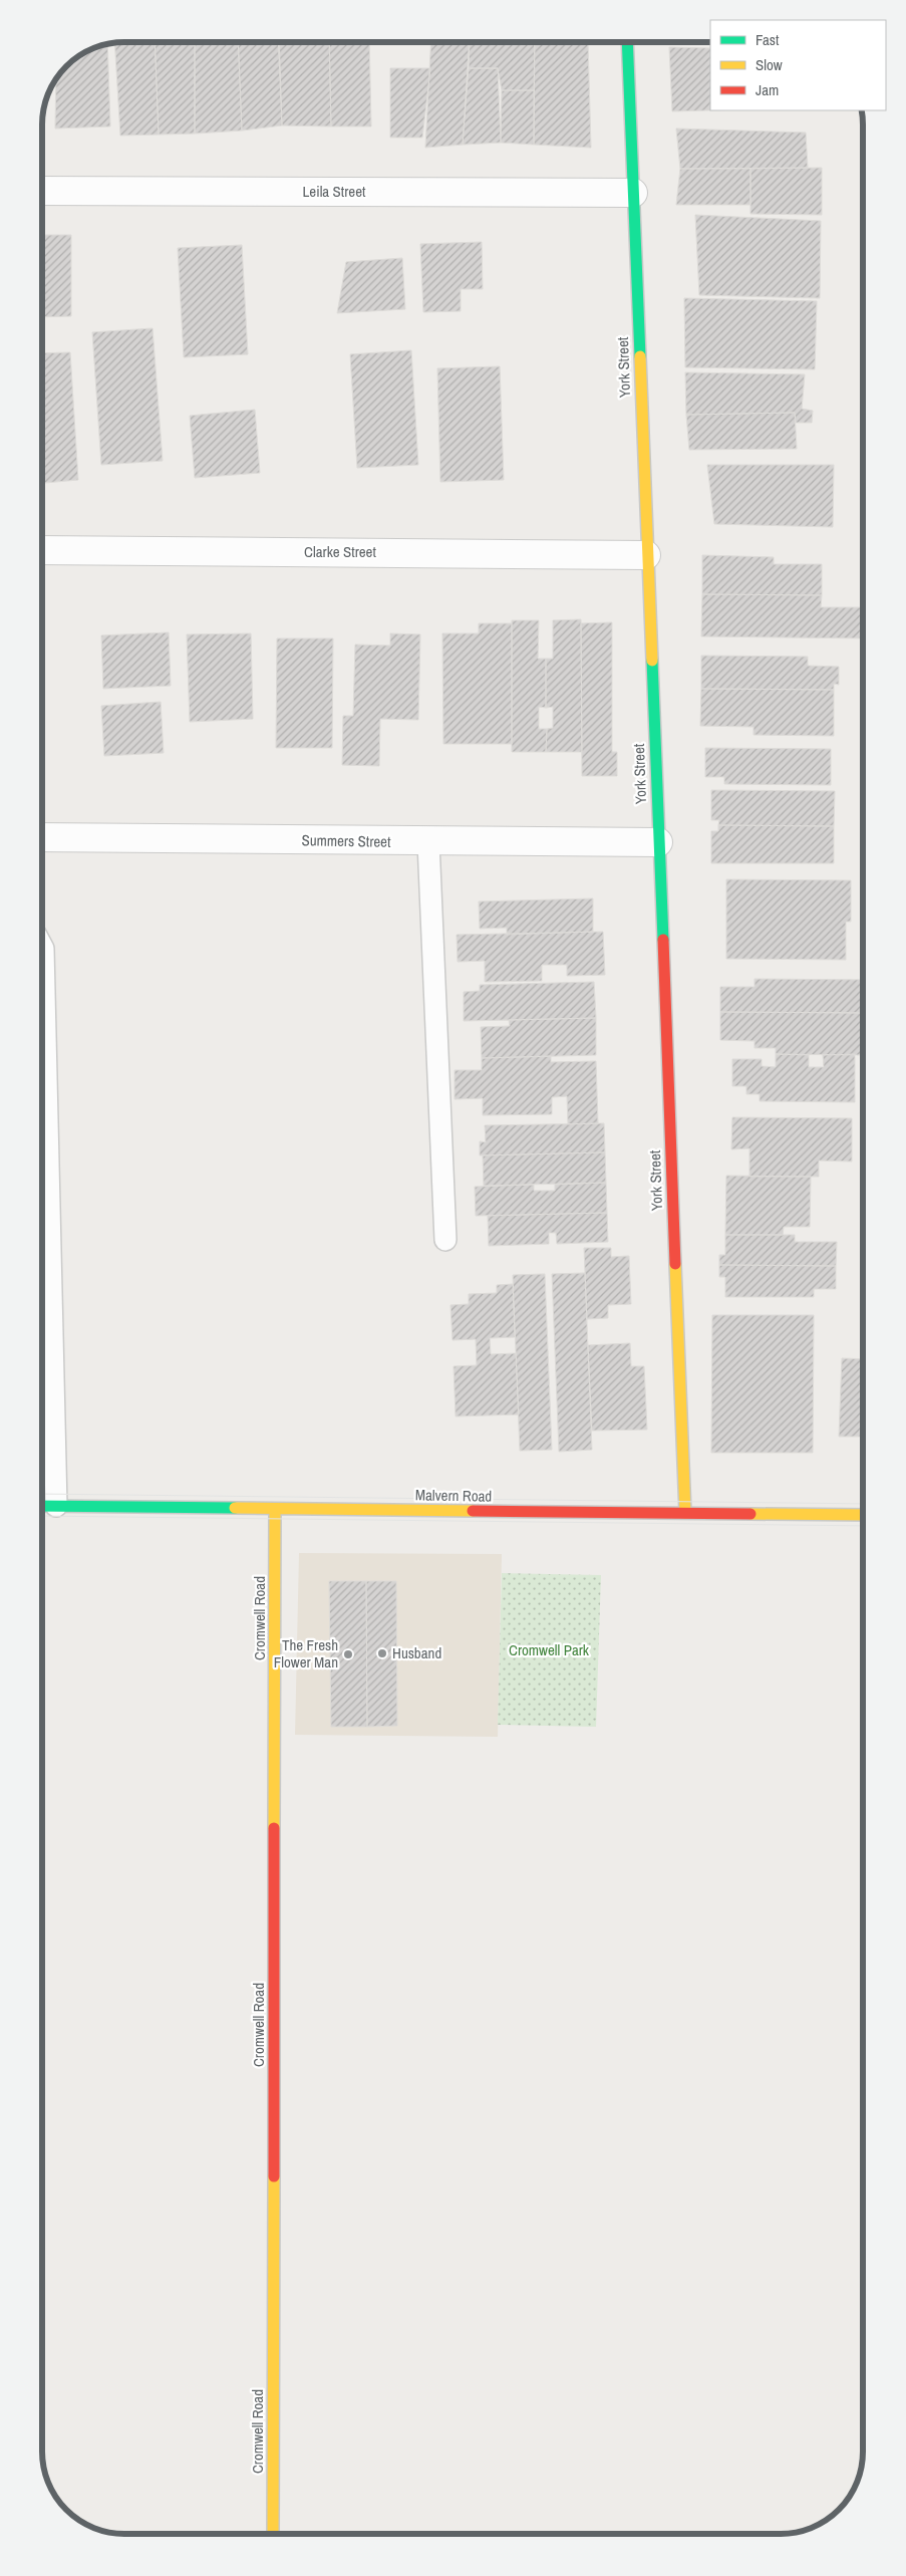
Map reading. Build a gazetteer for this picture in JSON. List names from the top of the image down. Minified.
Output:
{"streets":{"street":["Leila Street","York Street","Clarke Street","Summers Street","Malvern Road","Cromwell Road"]},"crossings":[["Leila Street","York Street"],["York Street","Clarke Street"],["York Street","Summers Street"],["York Street","Malvern Road"],["Malvern Road","Cromwell Road"]],"parks":["Cromwell Park"],"places":["Husband","The Fresh Flower Man"],"legend":["Fast","Slow","Jam"]}
